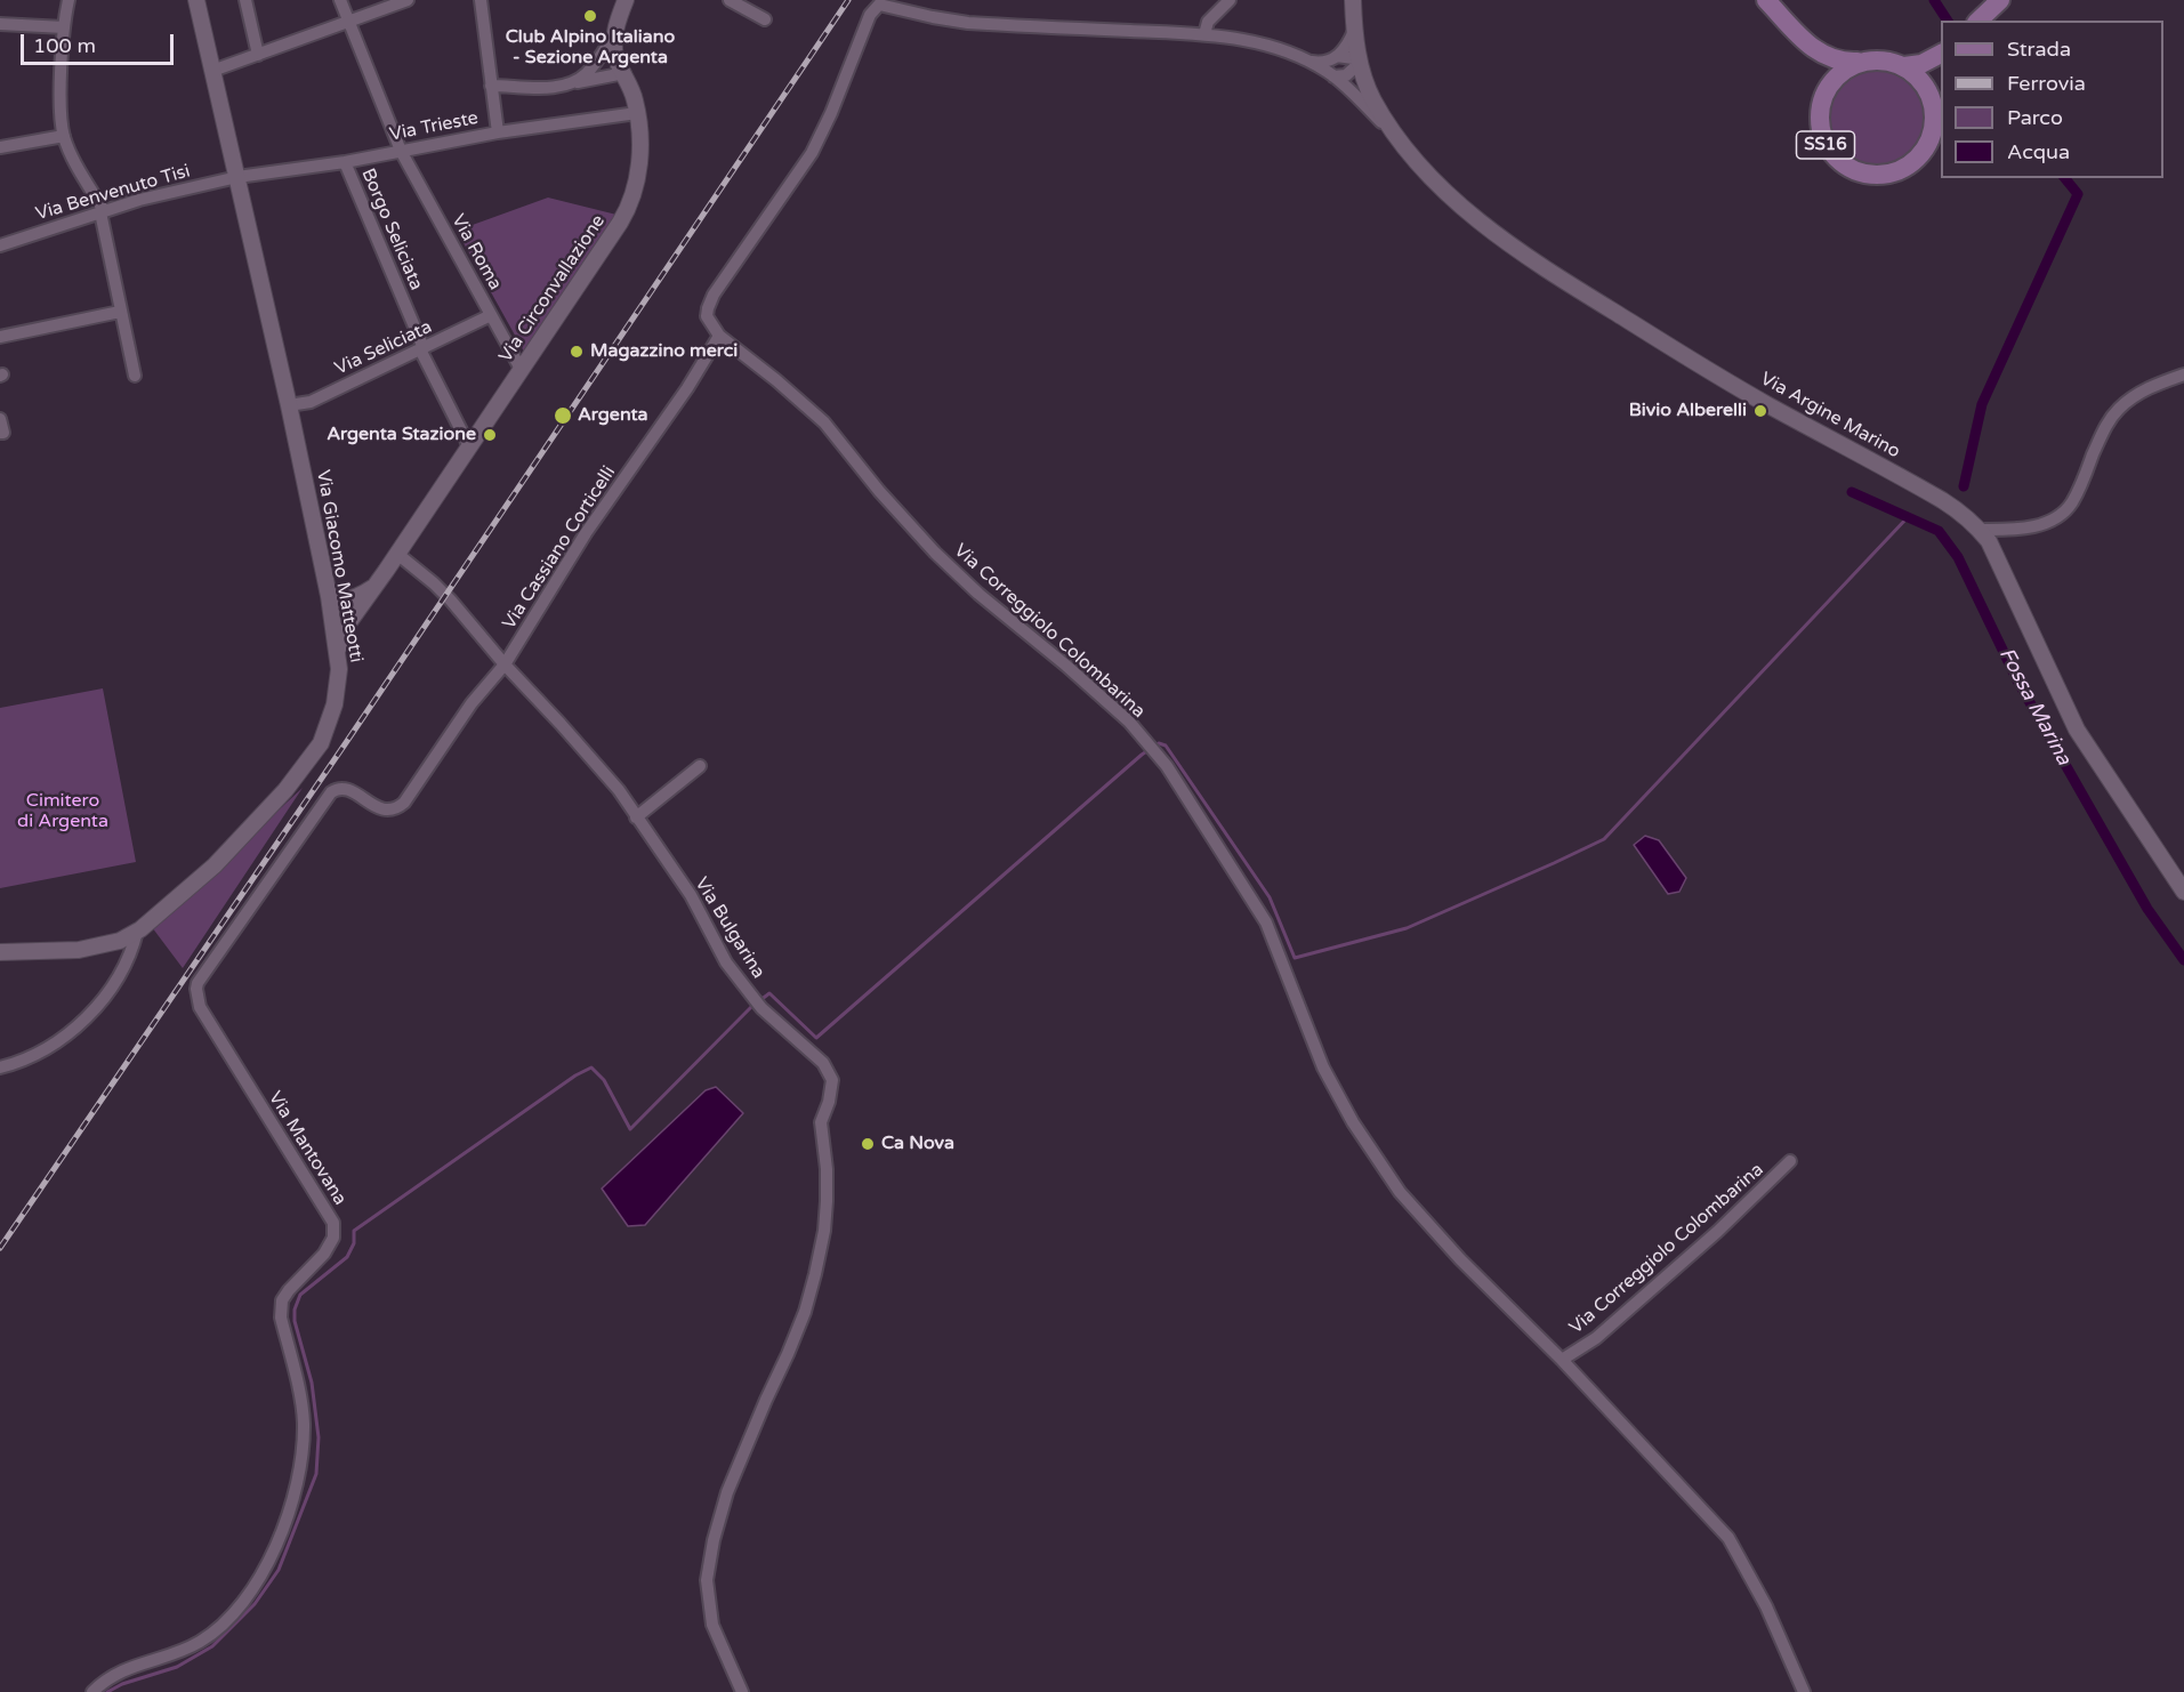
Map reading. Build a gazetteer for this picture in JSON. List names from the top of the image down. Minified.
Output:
{"streets":{"main road":["SS16"],"street":["Via Trieste","Via Benvenuto Tisi","Borgo Seliciata","Via Roma","Via Circonvallazione","Via Seliciata","Via Argine Marino","Via Cassiano Corticelli","Via Giacomo Matteotti","Via Correggiolo Colombarina","Via Bulgarina","Via Mantovana"]},"crossings":[["Via Trieste","Via Benvenuto Tisi"],["Via Trieste","Borgo Seliciata"],["Via Trieste","Via Roma"],["Via Trieste","Via Circonvallazione"],["Via Trieste","Via Giacomo Matteotti"],["Via Benvenuto Tisi","Via Giacomo Matteotti"],["Borgo Seliciata","Via Circonvallazione"],["Borgo Seliciata","Via Seliciata"],["Via Roma","Via Circonvallazione"],["Via Roma","Via Seliciata"],["Via Circonvallazione","Via Giacomo Matteotti"],["Via Circonvallazione","Via Bulgarina"],["Via Seliciata","Via Giacomo Matteotti"],["Via Cassiano Corticelli","Via Correggiolo Colombarina"],["Via Cassiano Corticelli","Via Bulgarina"],["Via Cassiano Corticelli","Via Mantovana"]],"water":["Fossa Marina"],"parks":["Cimitero di Argenta"],"places":["Club Alpino Italiano - Sezione Argenta","Magazzino merci","Bivio Alberelli","Argenta","Argenta Stazione","Ca Nova"],"legend":["Strada","Ferrovia","Parco","Acqua"],"scale_bar":"100 m"}
